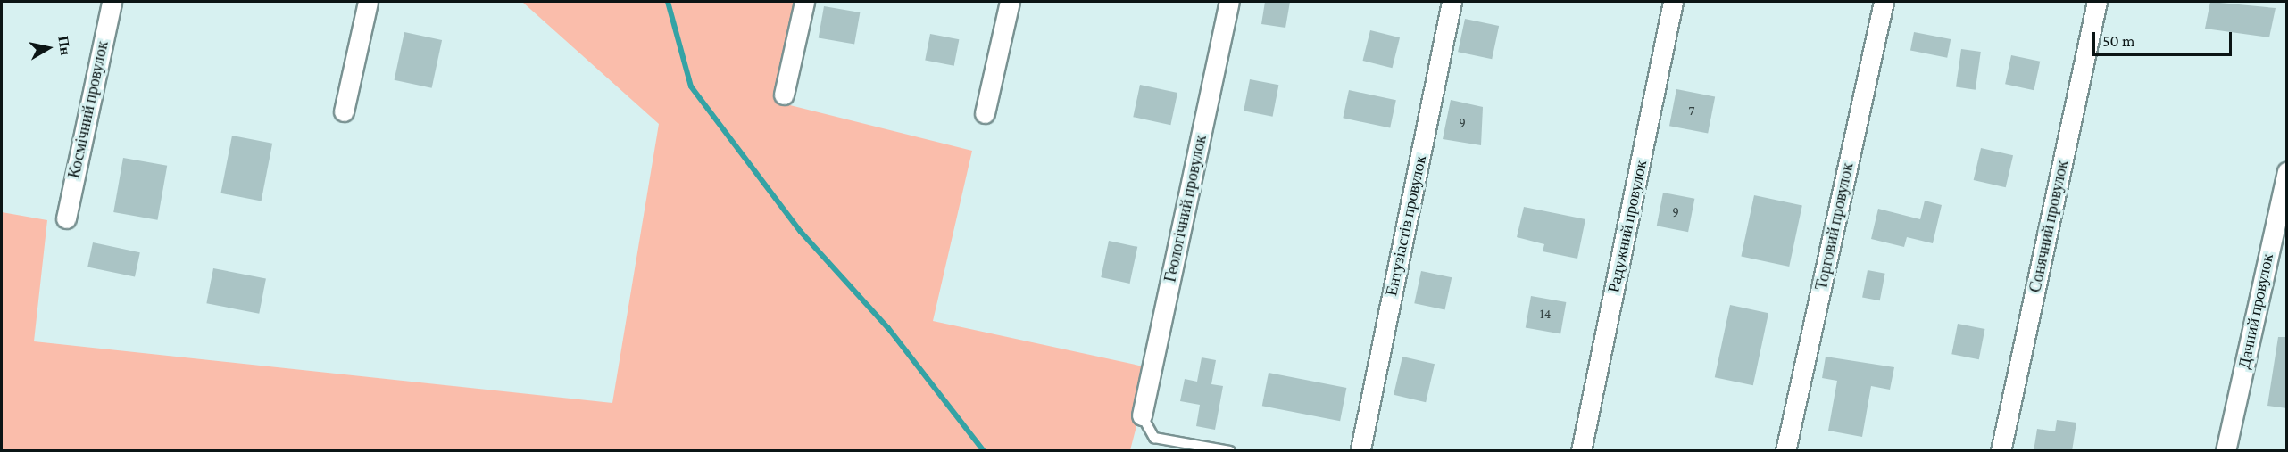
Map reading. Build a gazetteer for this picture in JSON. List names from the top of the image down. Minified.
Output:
{"streets":{"street":["Космічний провулок","Геологічний провулок","Ентузіастів провулок","Радужний провулок","Торговий провулок","Сонячний провулок","Дачний провулок"]},"house_numbers":["7","9","9","14"],"scale_bar":"50 m","north":"right"}
